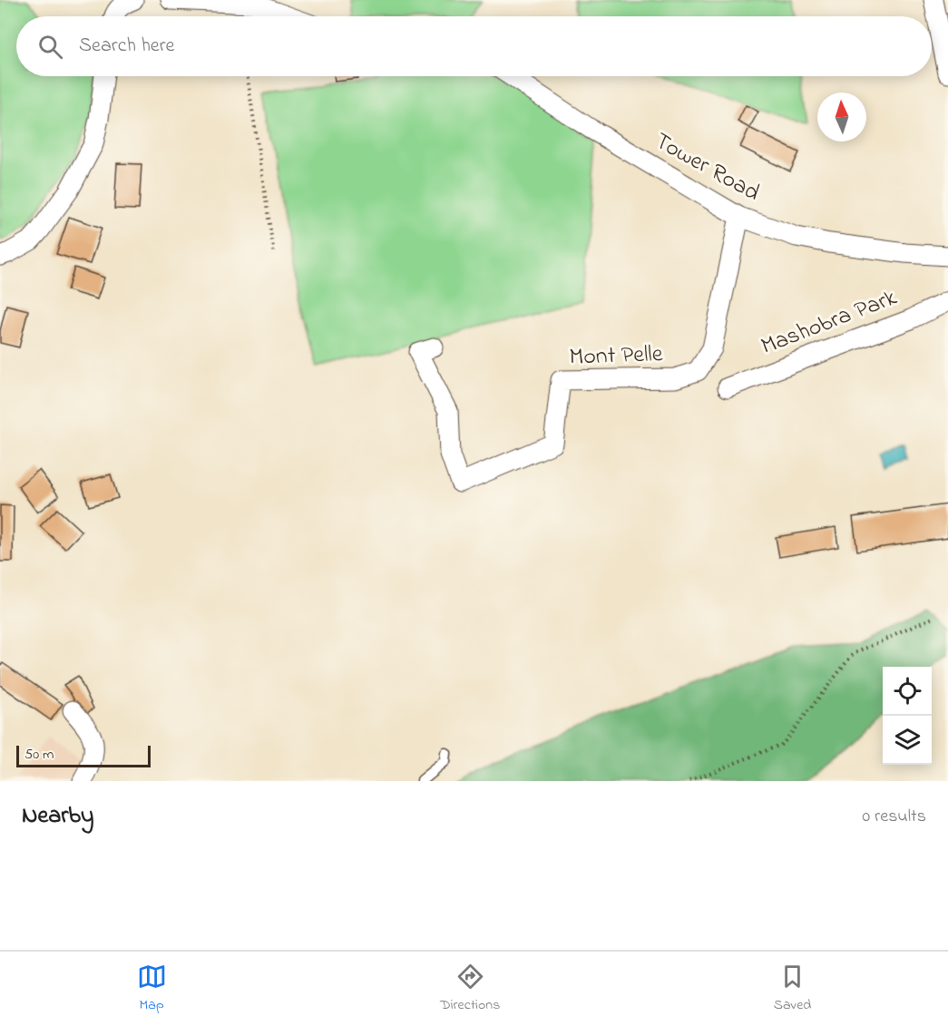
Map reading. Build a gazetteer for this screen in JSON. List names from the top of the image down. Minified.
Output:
{"streets":{"street":["Tower Road","Mashobra Park","Mont Pelle"]},"crossings":[["Tower Road","Mont Pelle"]],"scale_bar":"50 m","north":"top","page":{"search":"Search here","scale":"50 m","heading":["Nearby","0 results"],"nav":["Map","Directions","Saved"]}}
